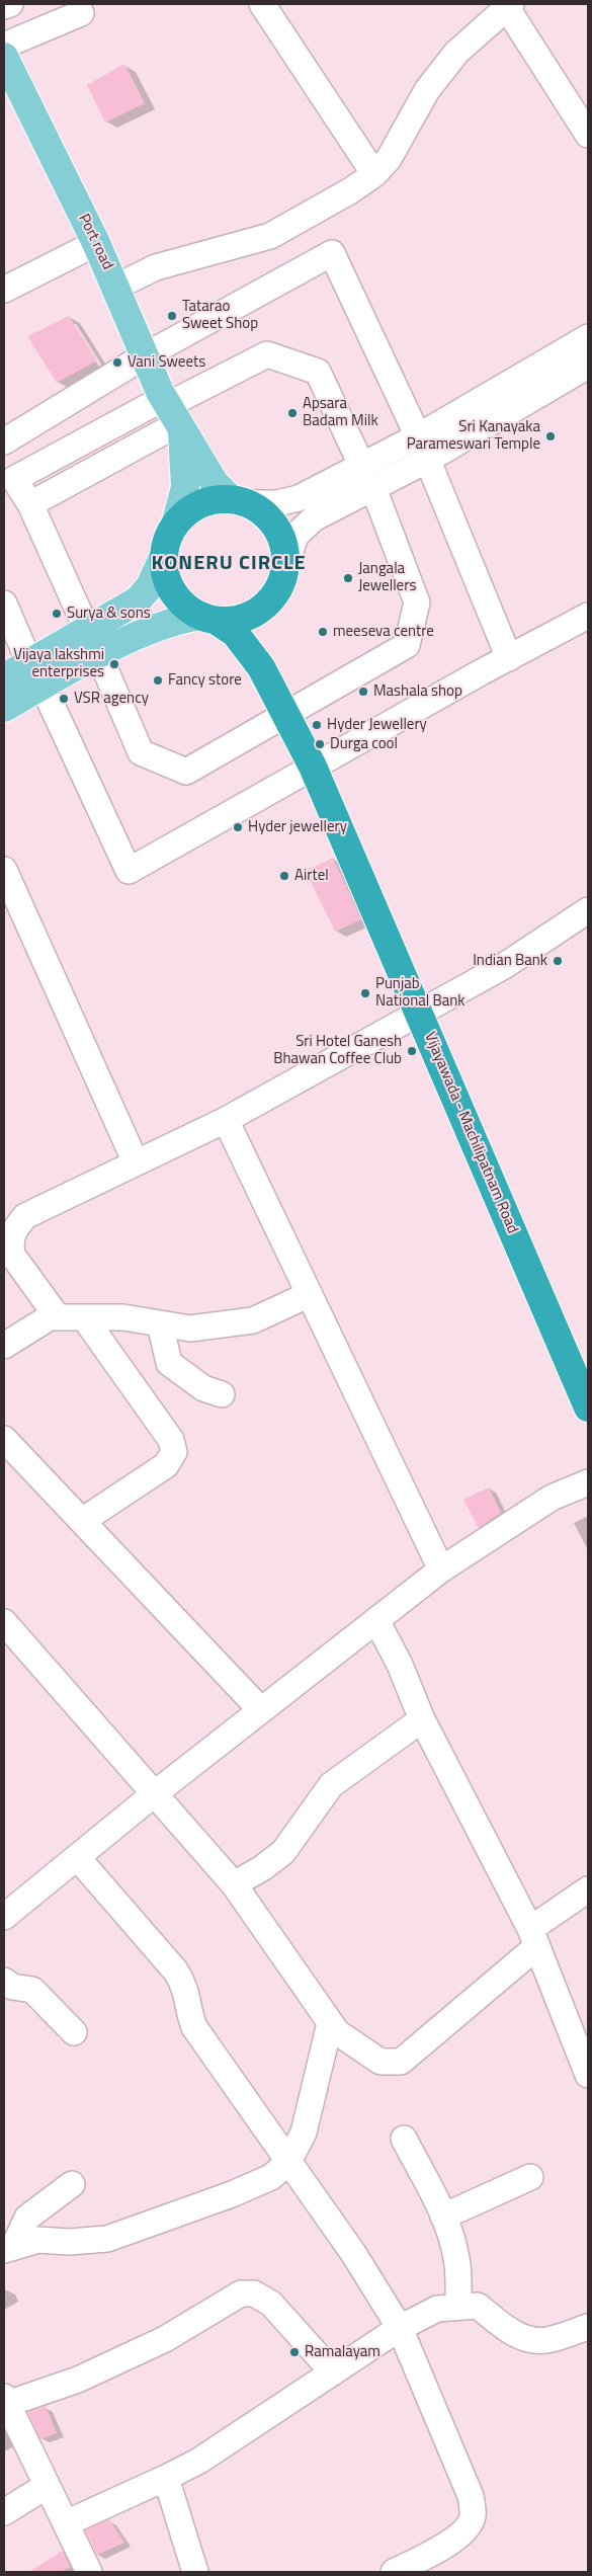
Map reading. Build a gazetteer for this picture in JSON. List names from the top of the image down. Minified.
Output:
{"streets":{"highway":["Vijayawada - Machilipatnam Road"],"main road":["Port road"]},"crossings":[["Port road","Vijayawada - Machilipatnam Road"]],"districts":["KONERU CIRCLE"],"places":["Tatarao Sweet Shop","Vani Sweets","Apsara Badam Milk","Sri Kanayaka Parameswari Temple","Jangala Jewellers","Surya & sons","meeseva centre","Vijaya lakshmi enterprises","Fancy store","Mashala shop","VSR agency","Hyder Jewellery","Durga cool","Hyder jewellery","Airtel","Indian Bank","Punjab National Bank","Sri Hotel Ganesh Bhawan Coffee Club","Ramalayam"]}
